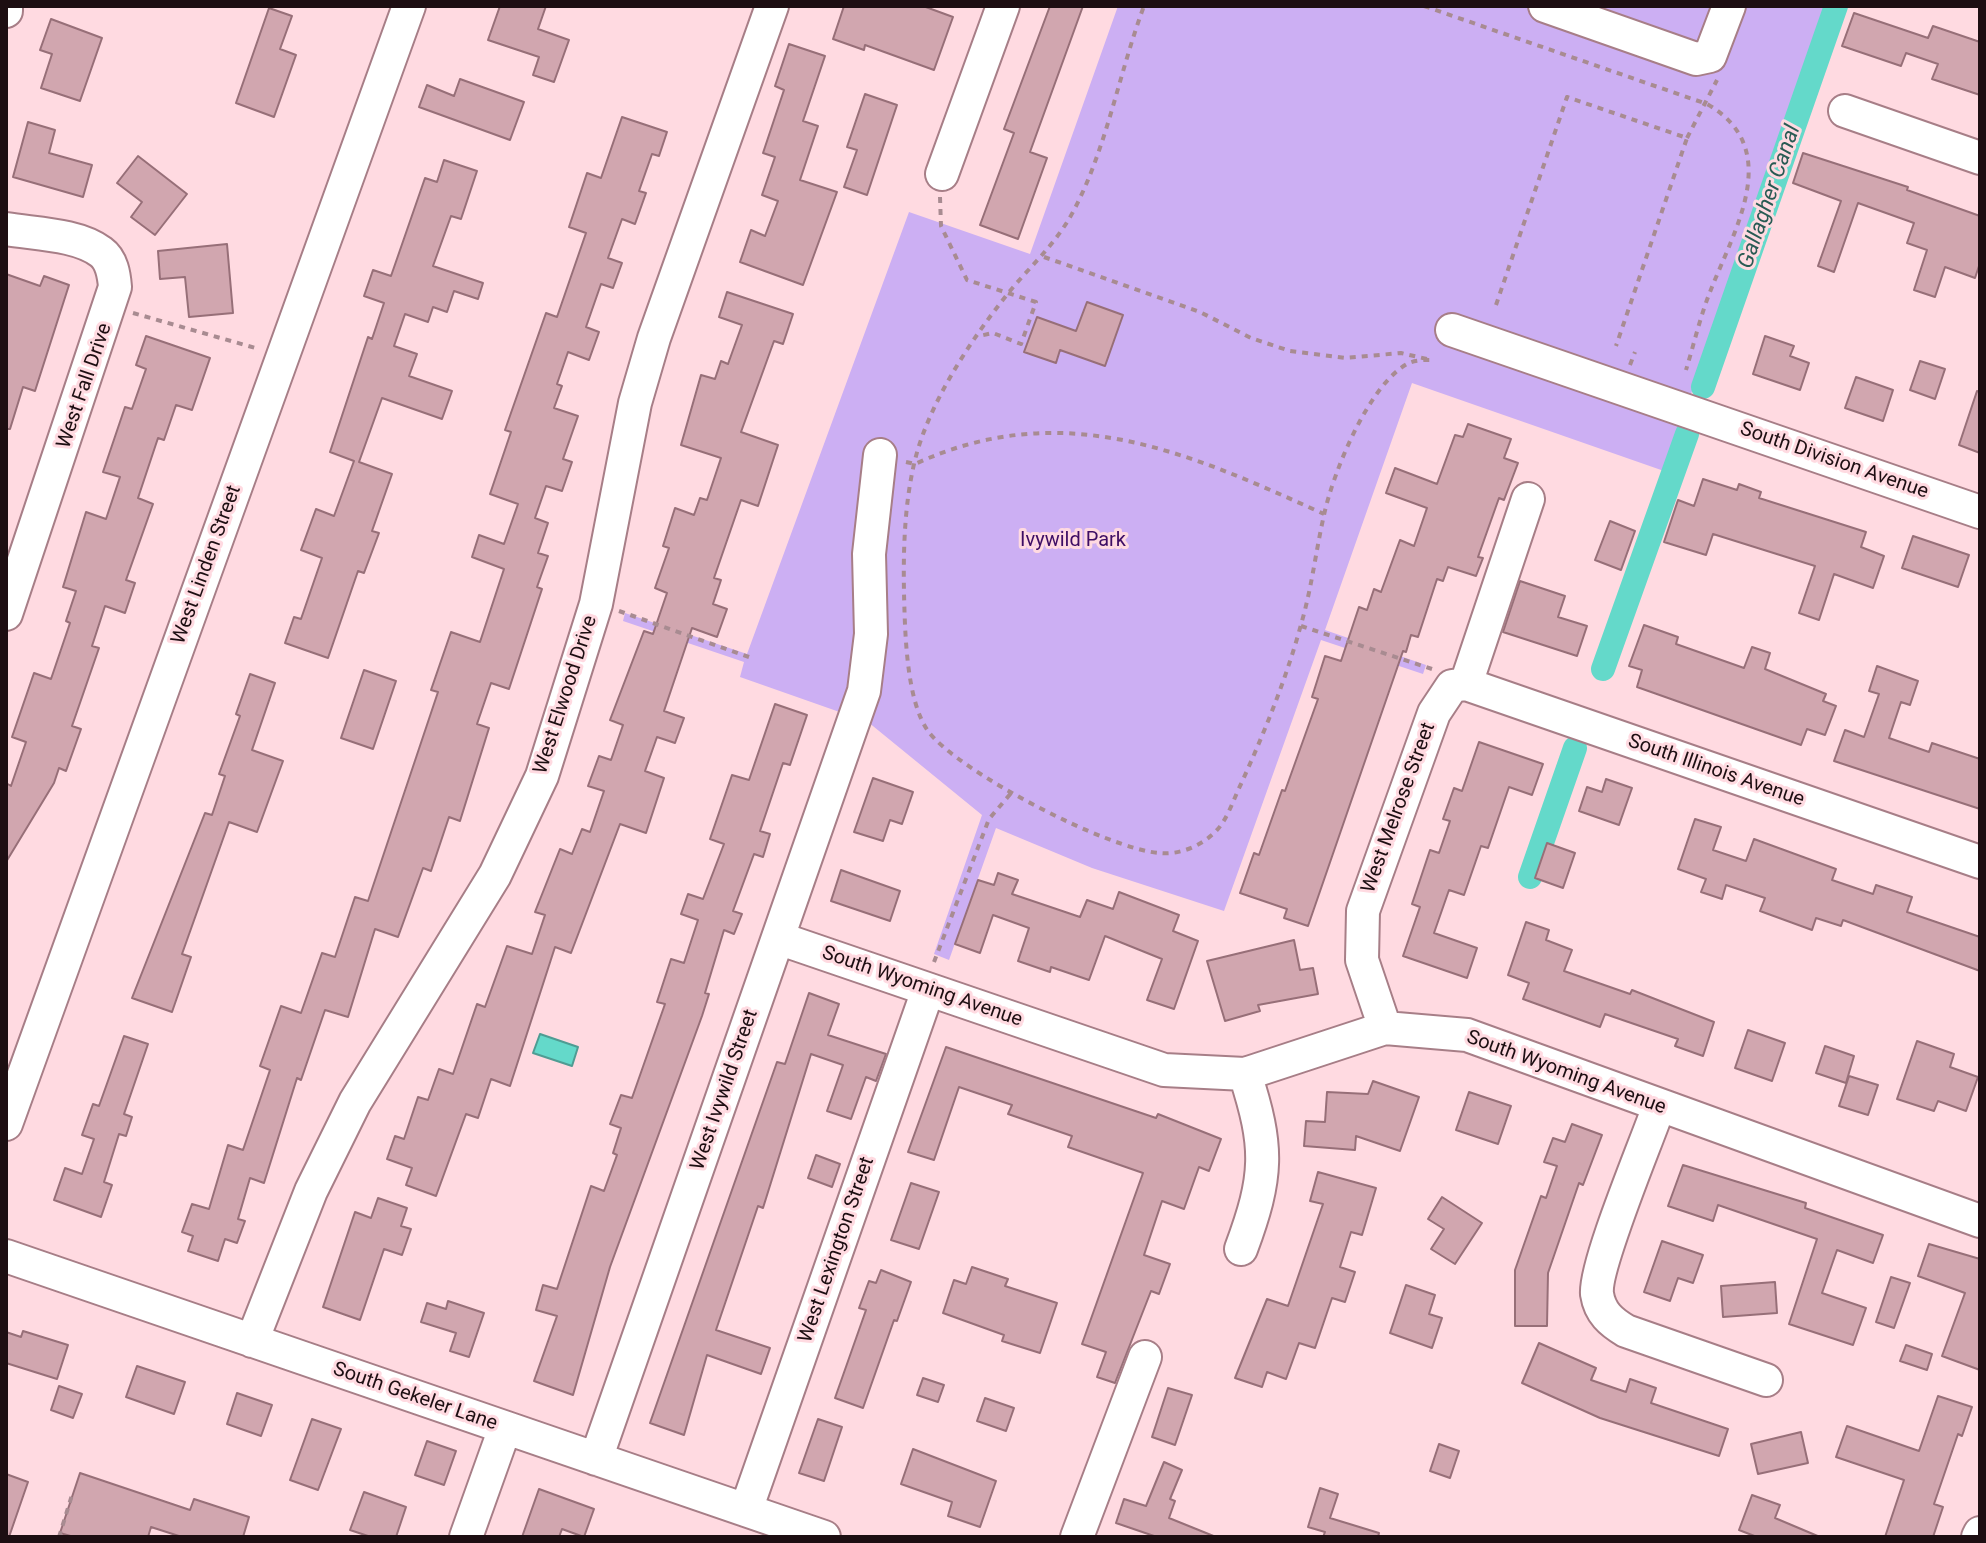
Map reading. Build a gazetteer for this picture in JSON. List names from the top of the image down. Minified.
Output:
{"streets":{"street":["West Fall Drive","South Division Avenue","West Linden Street","West Elwood Drive","South Illinois Avenue","West Melrose Street","South Wyoming Avenue","West Ivywild Street","West Lexington Street","South Gekeler Lane"]},"crossings":[["West Elwood Drive","South Gekeler Lane"],["South Illinois Avenue","West Melrose Street"],["West Melrose Street","South Wyoming Avenue"],["South Wyoming Avenue","West Ivywild Street"],["South Wyoming Avenue","West Lexington Street"],["West Ivywild Street","South Gekeler Lane"],["West Lexington Street","South Gekeler Lane"]],"water":["Gallagher Canal"],"parks":["Ivywild Park"]}
